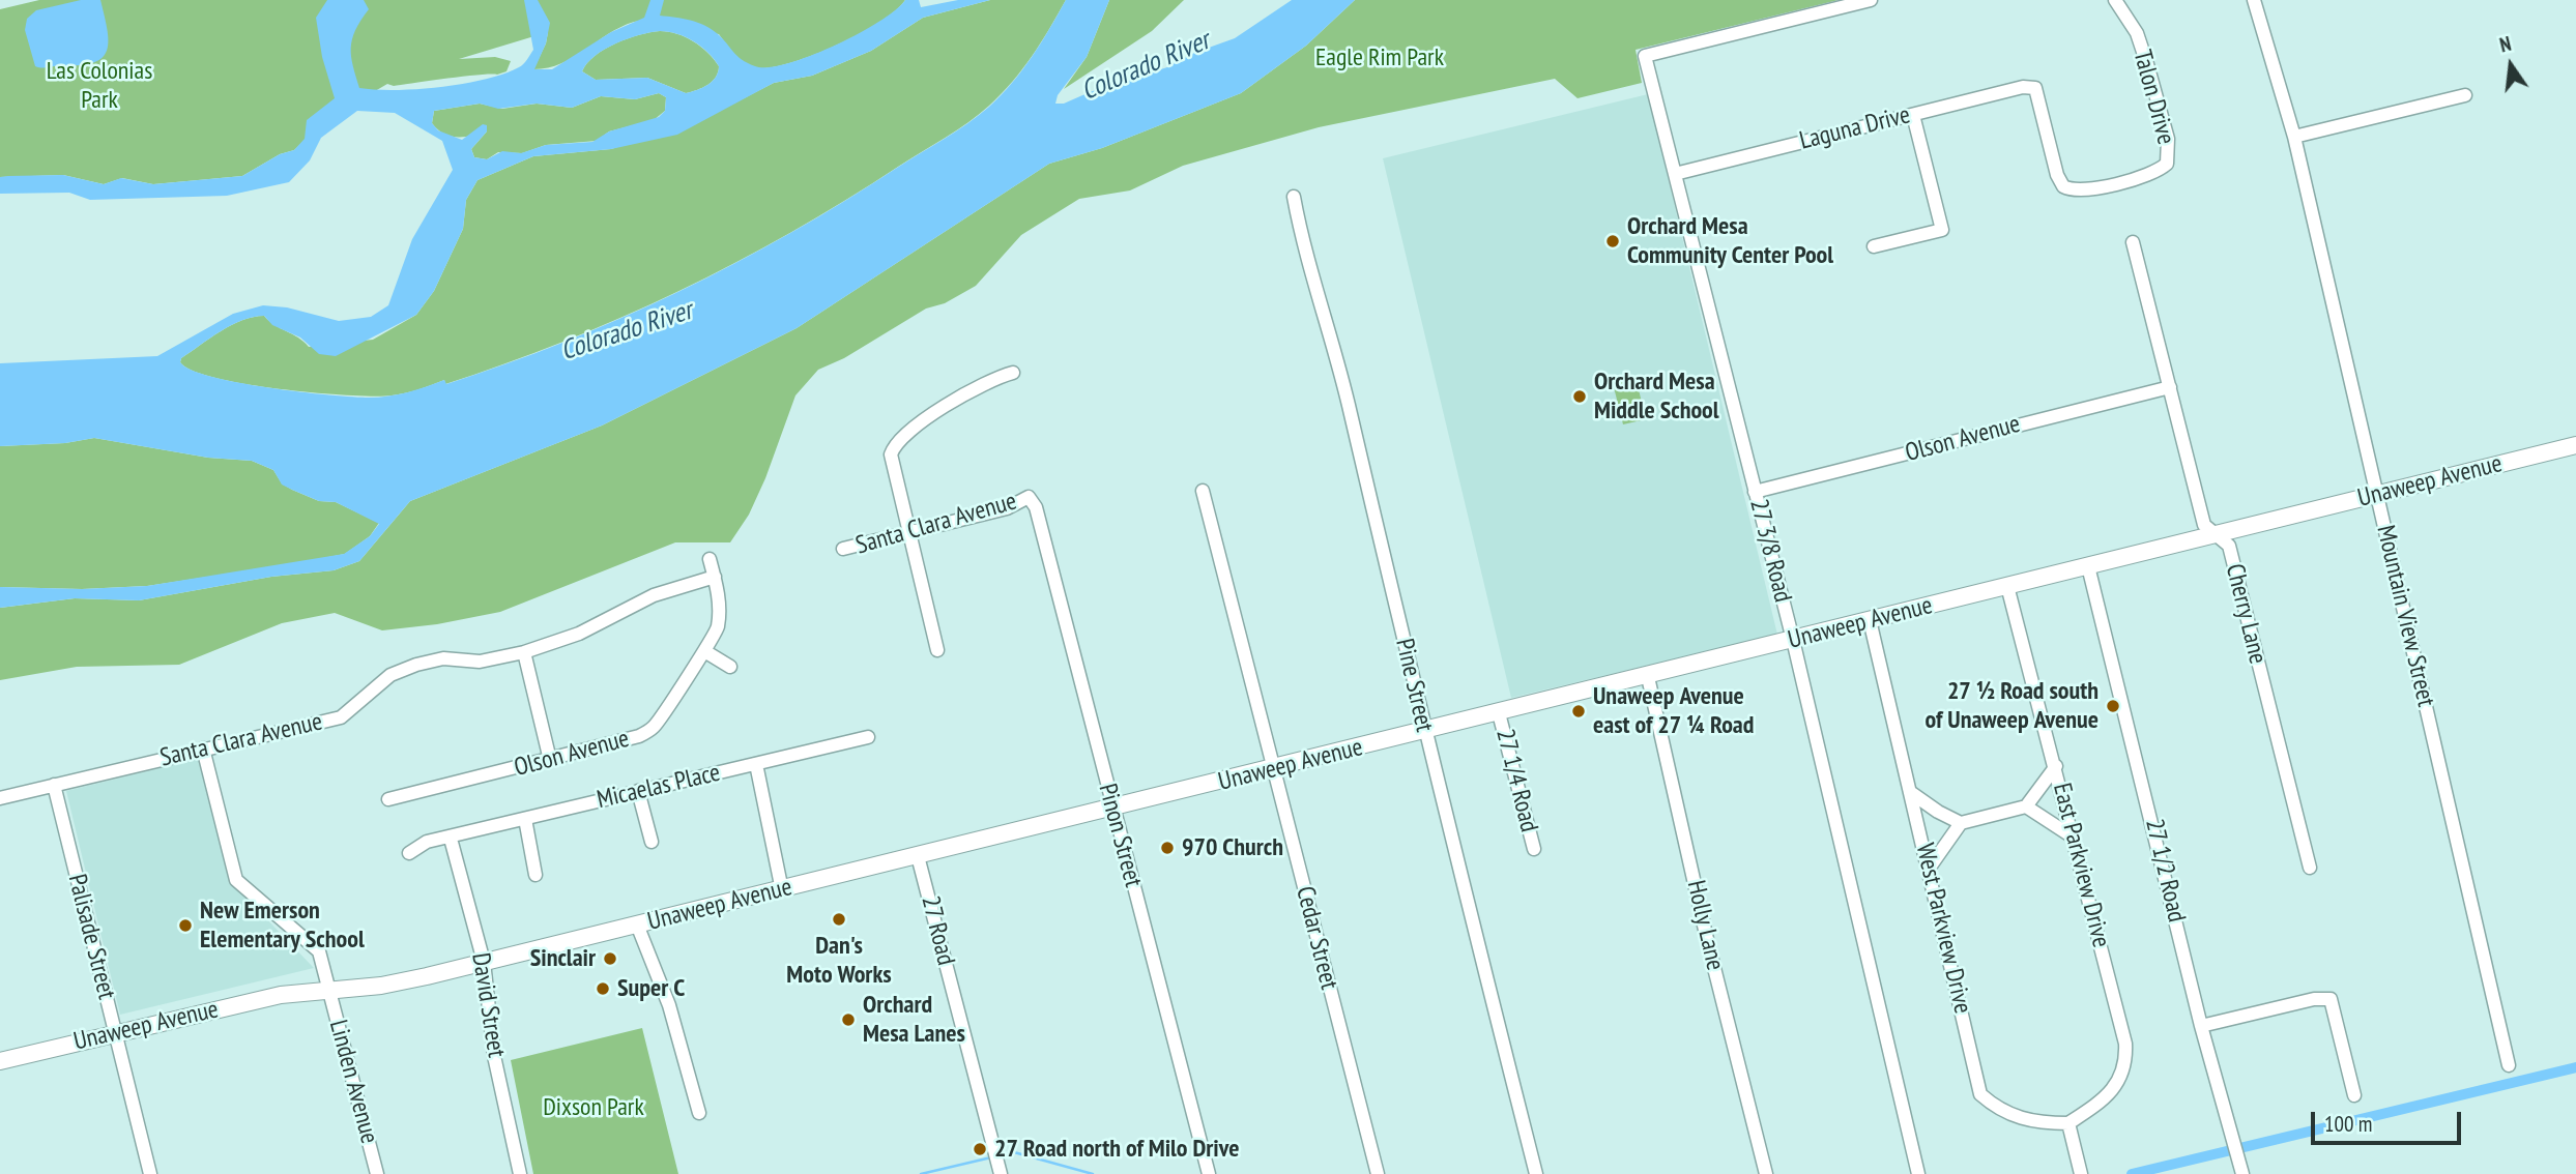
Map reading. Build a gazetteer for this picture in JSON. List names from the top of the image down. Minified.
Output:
{"streets":{"main road":["Unaweep Avenue"],"street":["Talon Drive","Laguna Drive","Olson Avenue","Santa Clara Avenue","27 3/8 Road","Cherry Lane","Mountain View Street","Pine Street","27 1/4 Road","Micaelas Place","Pinon Street","East Parkview Drive","27 1/2 Road","Holly Lane","West Parkview Drive","27 Road","Palisade Street","Cedar Street","David Street","Linden Avenue"]},"crossings":[["Talon Drive","Laguna Drive"],["Laguna Drive","27 3/8 Road"],["Olson Avenue","Santa Clara Avenue"],["Olson Avenue","27 3/8 Road"],["Olson Avenue","Cherry Lane"],["Unaweep Avenue","27 3/8 Road"],["Unaweep Avenue","Cherry Lane"],["Unaweep Avenue","Mountain View Street"],["Unaweep Avenue","Pine Street"],["Unaweep Avenue","27 1/4 Road"],["Unaweep Avenue","Pinon Street"],["Unaweep Avenue","East Parkview Drive"],["Unaweep Avenue","27 1/2 Road"],["Unaweep Avenue","Holly Lane"],["Unaweep Avenue","West Parkview Drive"],["Unaweep Avenue","27 Road"],["Unaweep Avenue","Palisade Street"],["Unaweep Avenue","Cedar Street"],["Unaweep Avenue","David Street"],["Unaweep Avenue","Linden Avenue"],["Santa Clara Avenue","Pinon Street"],["Santa Clara Avenue","Palisade Street"],["Santa Clara Avenue","Linden Avenue"],["Micaelas Place","David Street"],["East Parkview Drive","West Parkview Drive"]],"water":["Colorado River"],"parks":["Eagle Rim Park","Las Colonias Park","Dixson Park"],"places":["Orchard Mesa Community Center Pool","Orchard Mesa Middle School","27 ½ Road south of Unaweep Avenue","Unaweep Avenue east of 27 ¼ Road","970 Church","Dan's Moto Works","New Emerson Elementary School","Sinclair","Super C","Orchard Mesa Lanes","27 Road north of Milo Drive"],"scale_bar":"100 m","north":"top"}
